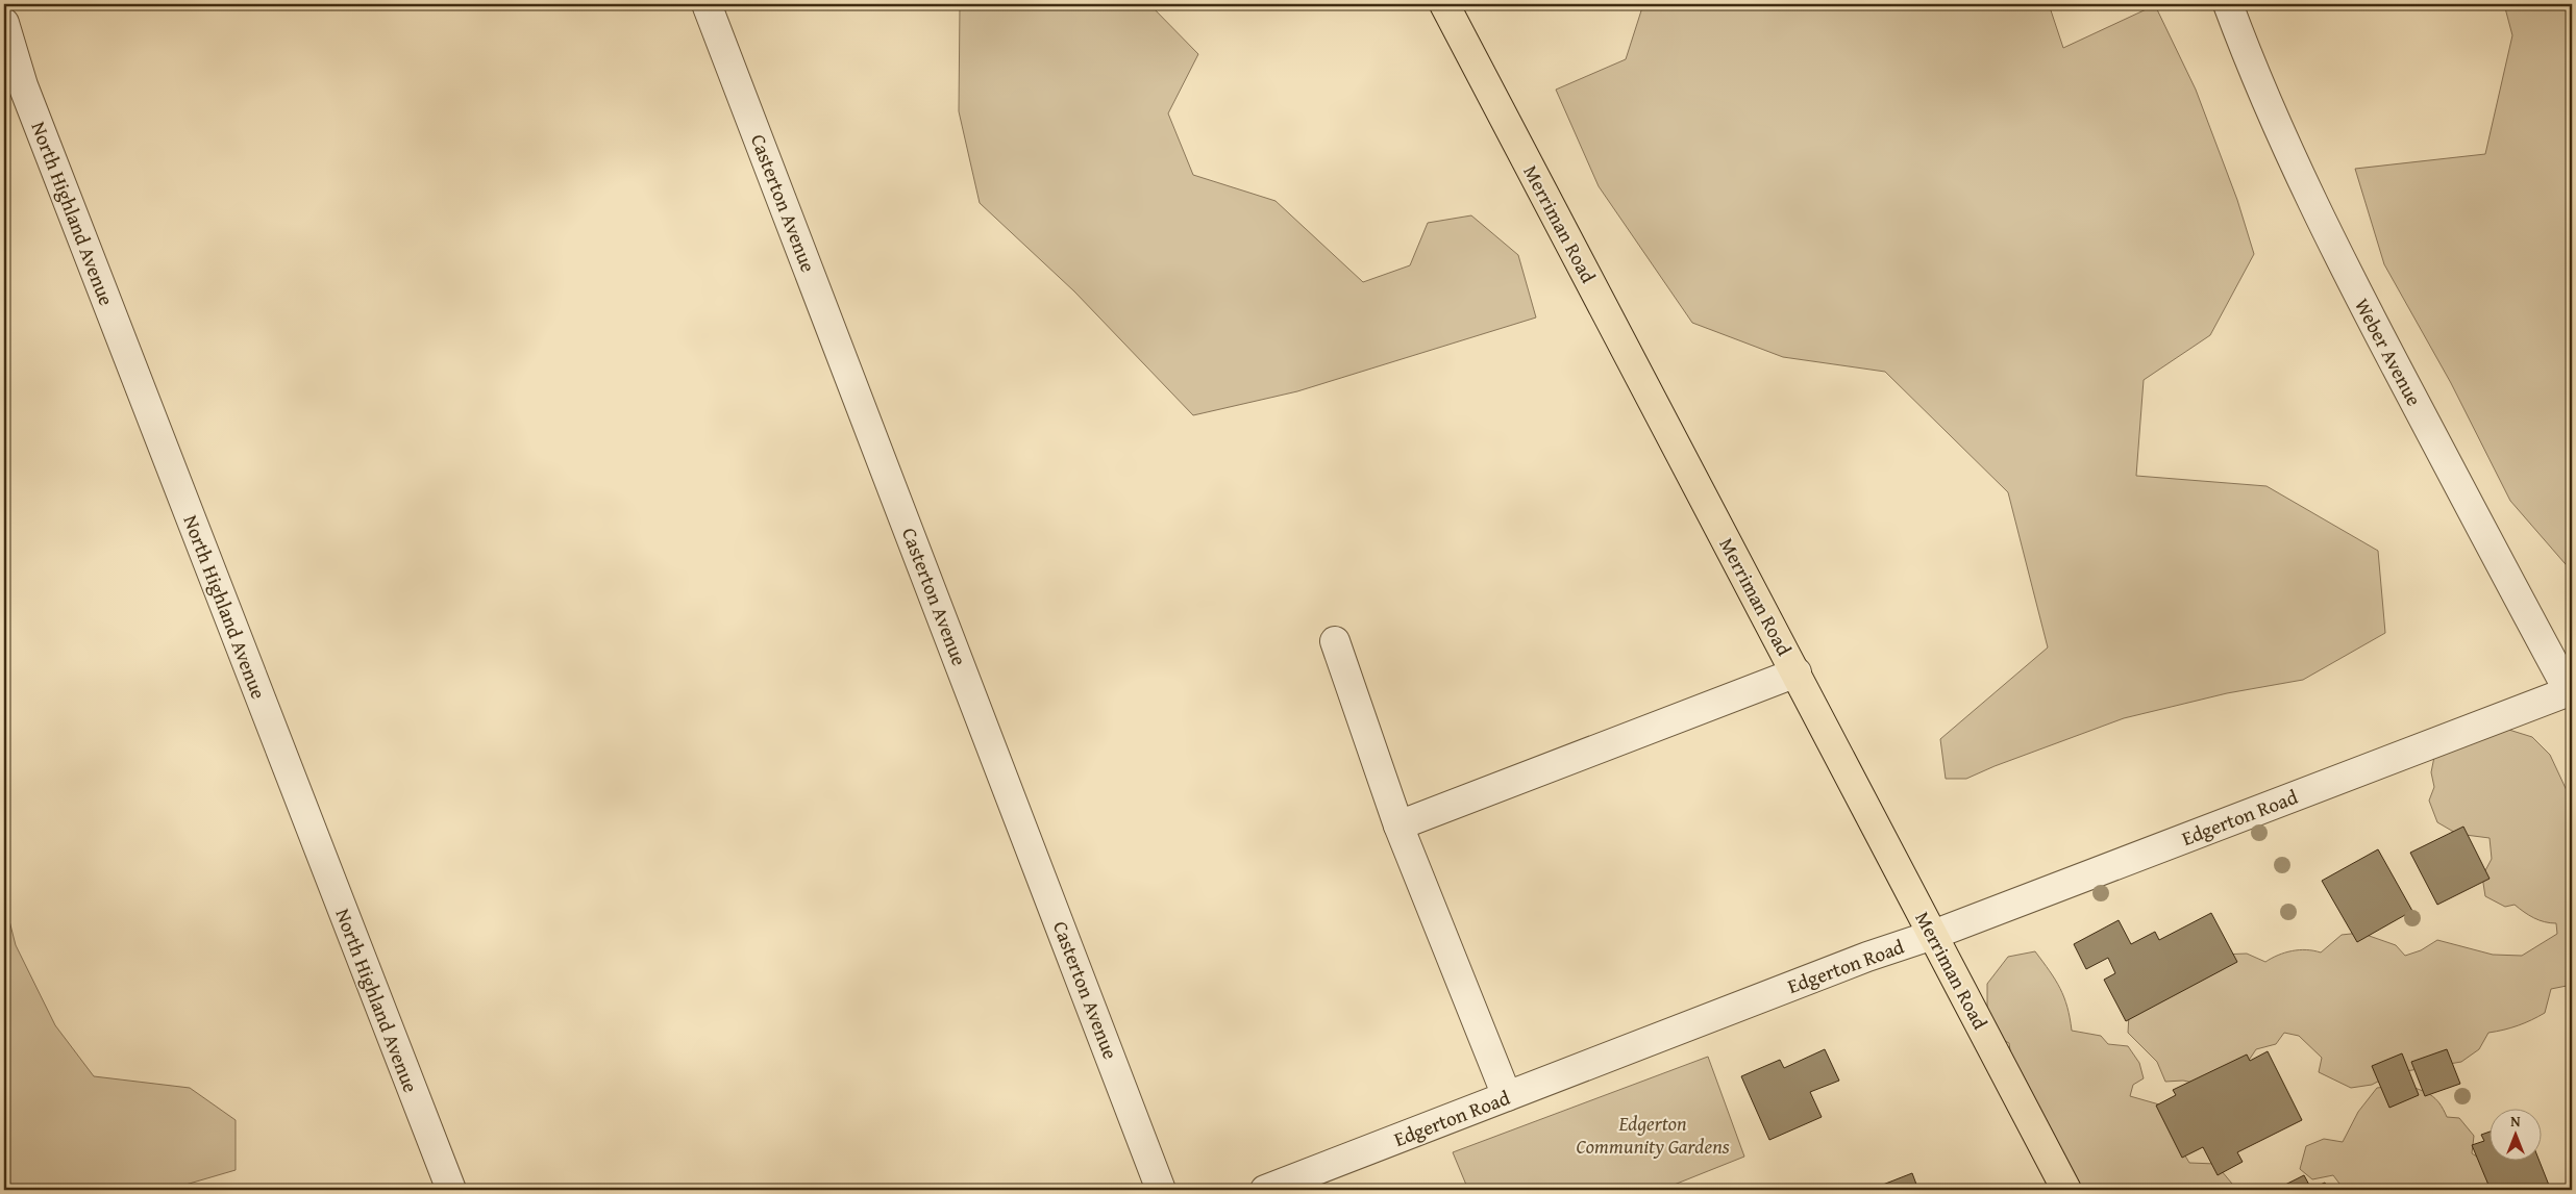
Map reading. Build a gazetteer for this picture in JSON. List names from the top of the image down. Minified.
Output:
{"streets":{"main road":["Merriman Road"],"street":["Casterton Avenue","North Highland Avenue","Weber Avenue","Edgerton Road"]},"crossings":[["Merriman Road","Edgerton Road"],["Weber Avenue","Edgerton Road"]],"parks":["Edgerton Community Gardens"],"north":"top"}
